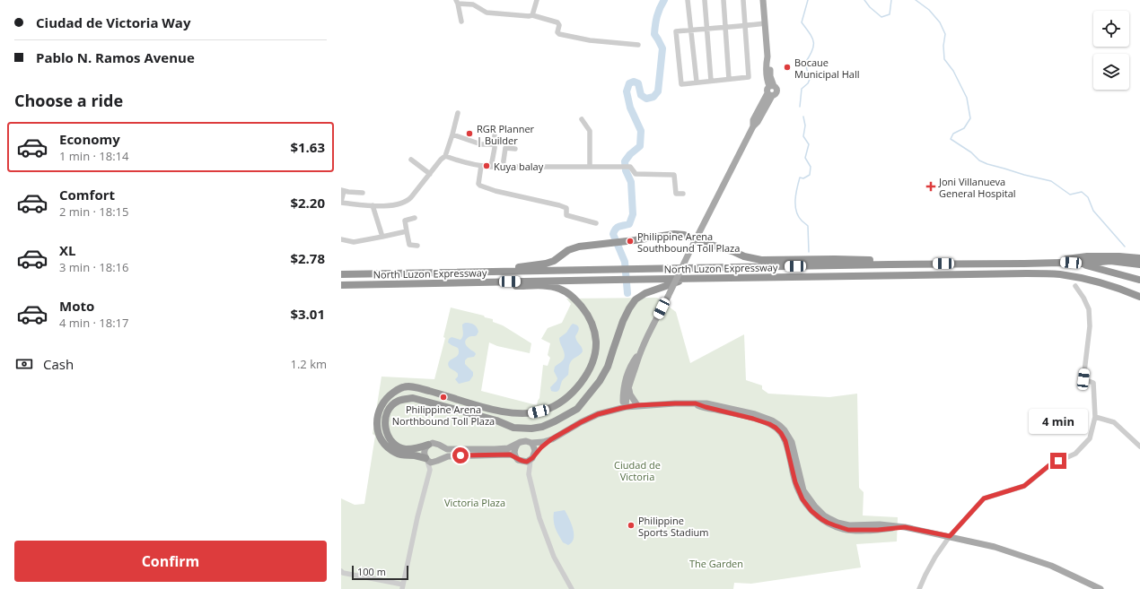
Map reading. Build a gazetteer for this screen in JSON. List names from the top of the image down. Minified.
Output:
{"streets":{"highway":["North Luzon Expressway"]},"parks":["Ciudad de Victoria","Victoria Plaza","The Garden"],"places":{"other":["Bocaue Municipal Hall","RGR Planner | Builder","Kuya balay","Philippine Arena Southbound Toll Plaza","Philippine Arena Northbound Toll Plaza","Philippine Sports Stadium"],"health":["Joni Villanueva General Hospital"]},"scale_bar":"100 m","page":{"banner":["Ciudad de Victoria Way","Pablo N. Ramos Avenue"],"heading":"Choose a ride","list":[{"name":"Economy","note":"1 min · 18:14","value":"$1.63"},{"name":"Comfort","note":"2 min · 18:15","value":"$2.20"},{"name":"XL","note":"3 min · 18:16","value":"$2.78"},{"name":"Moto","note":"4 min · 18:17","value":"$3.01"}],"pay":["Cash","1.2 km"],"bubble":"4 min","buttons":"Confirm","scale":"100 m"}}
